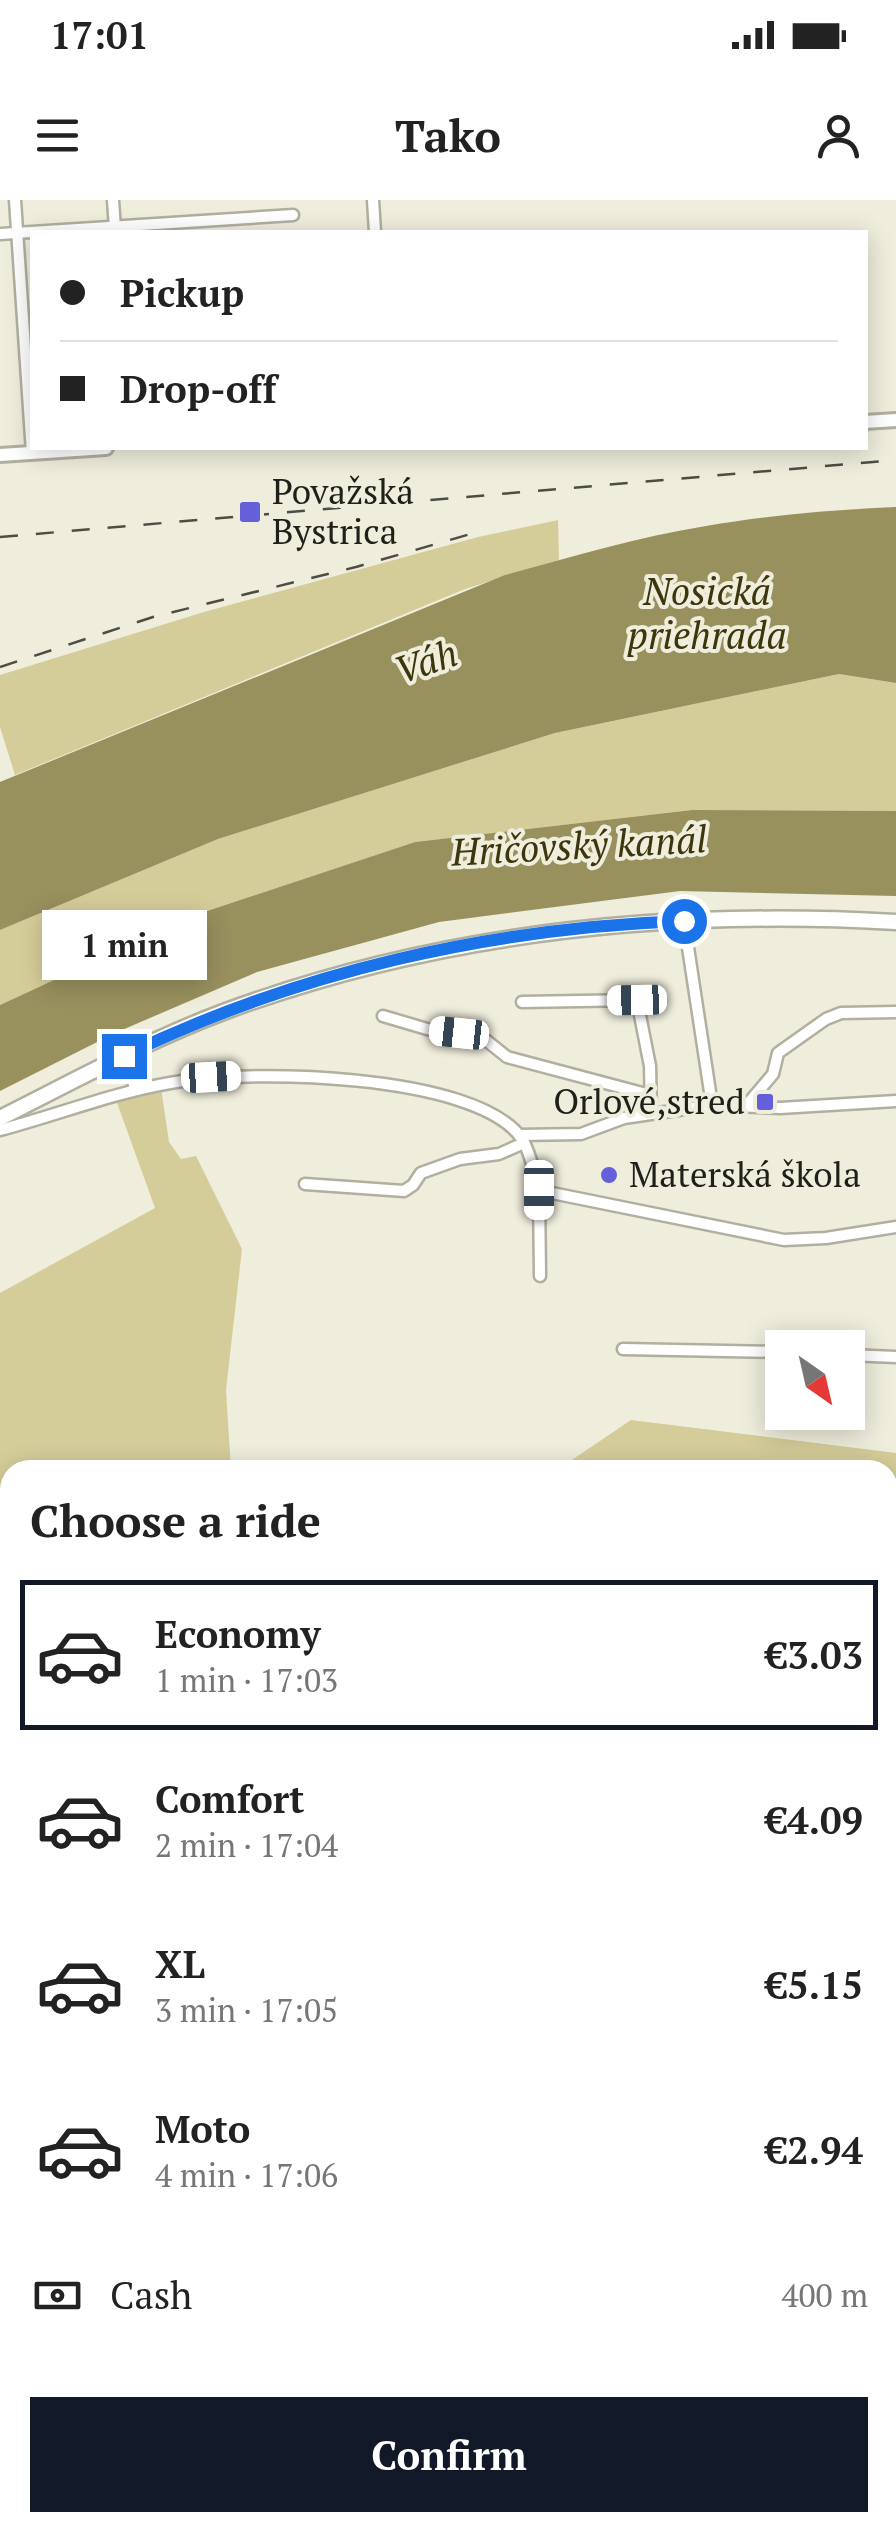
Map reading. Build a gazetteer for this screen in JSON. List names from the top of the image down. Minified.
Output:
{"water":["Nosická priehrada","Váh","Hričovský kanál"],"places":{"transit":["Považská Bystrica","Orlové,stred"],"other":["Materská škola"]},"north":"bottom right","page":{"status":"17:01","header":"Tako","banner":["Pickup","Drop-off"],"bubble":"1 min","heading":"Choose a ride","list":[{"name":"Economy","note":"1 min · 17:03","value":"€3.03"},{"name":"Comfort","note":"2 min · 17:04","value":"€4.09"},{"name":"XL","note":"3 min · 17:05","value":"€5.15"},{"name":"Moto","note":"4 min · 17:06","value":"€2.94"}],"pay":["Cash","400 m"],"buttons":"Confirm"}}
